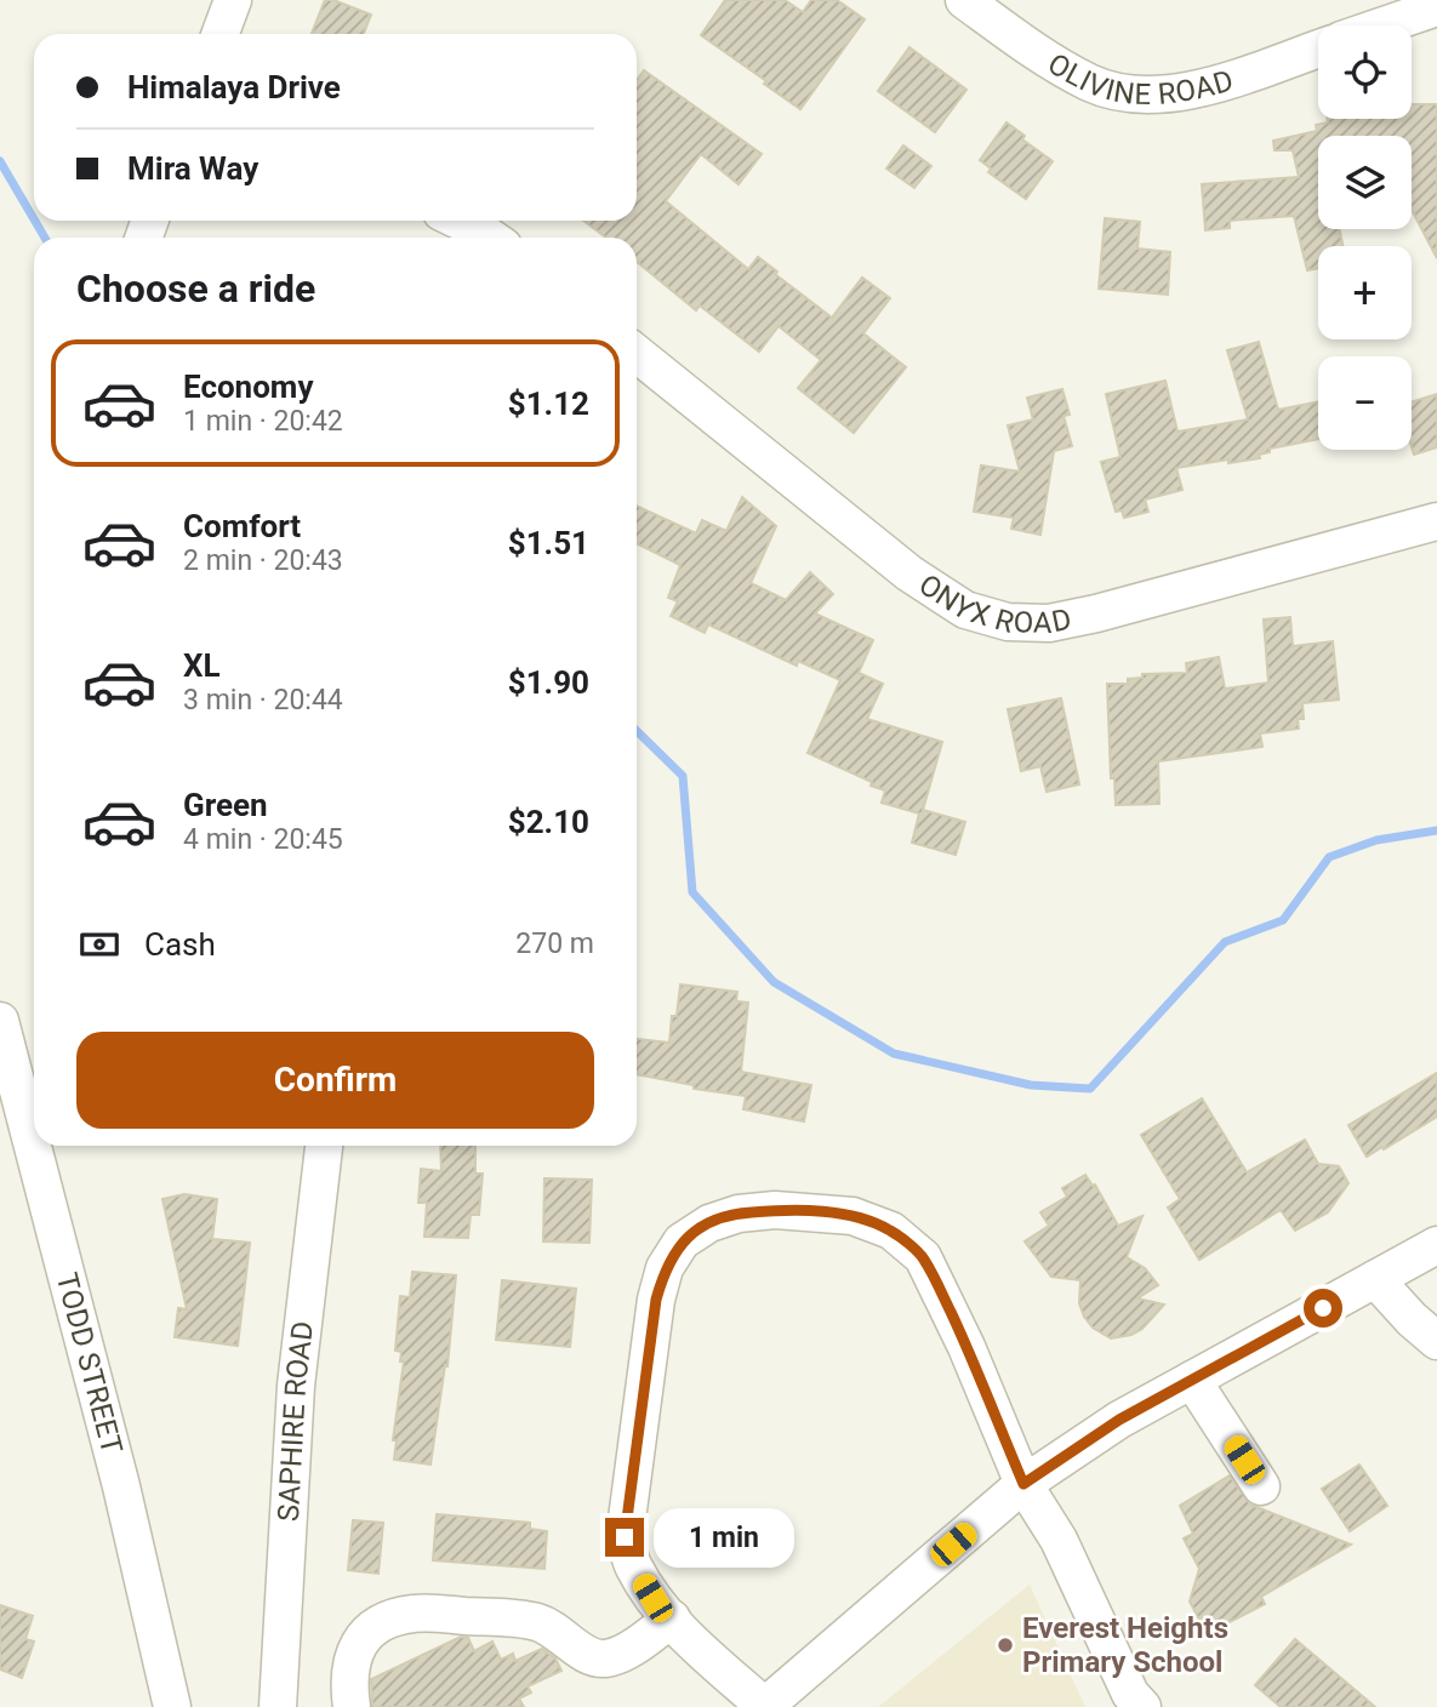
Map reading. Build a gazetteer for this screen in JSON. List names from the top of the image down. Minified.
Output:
{"streets":{"street":["OLIVINE ROAD","ONYX ROAD","TODD STREET","SAPHIRE ROAD"]},"places":["Everest Heights Primary School"],"page":{"map_buttons":["+","−"],"banner":["Himalaya Drive","Mira Way"],"heading":"Choose a ride","list":[{"name":"Economy","note":"1 min · 20:42","value":"$1.12"},{"name":"Comfort","note":"2 min · 20:43","value":"$1.51"},{"name":"XL","note":"3 min · 20:44","value":"$1.90"},{"name":"Green","note":"4 min · 20:45","value":"$2.10"}],"pay":["Cash","270 m"],"buttons":"Confirm","bubble":"1 min"}}
